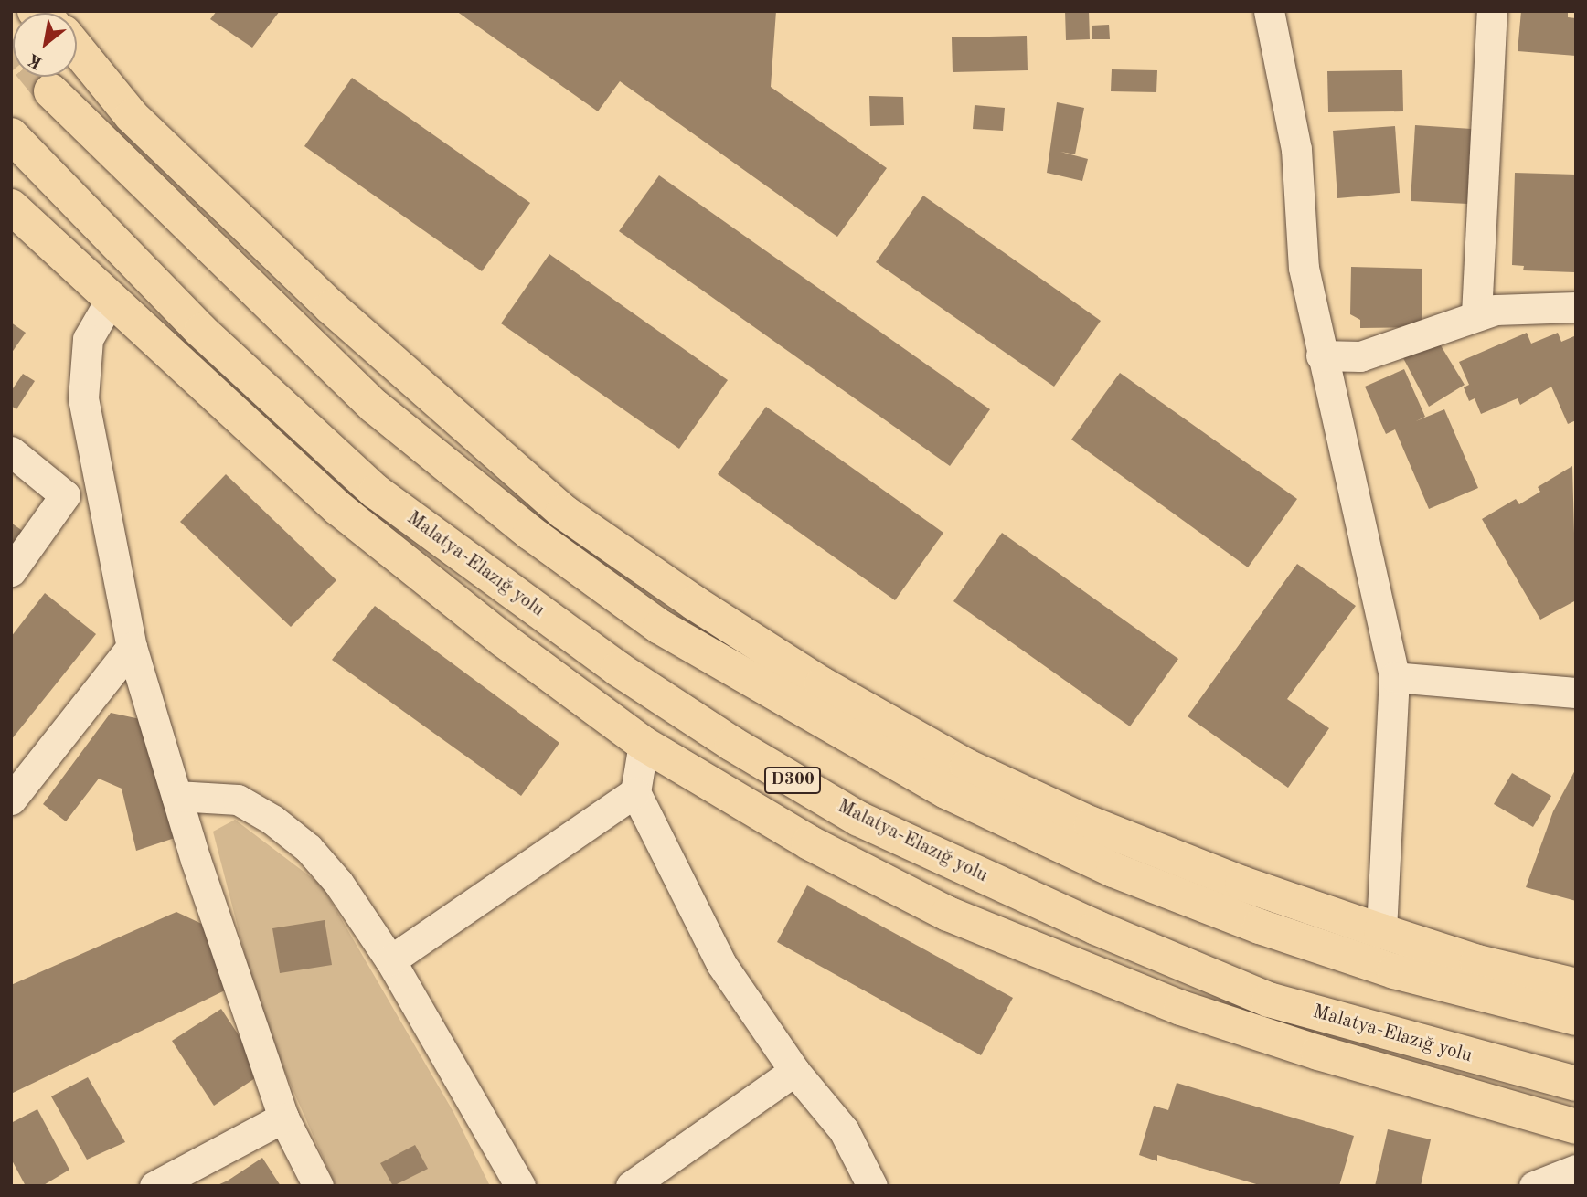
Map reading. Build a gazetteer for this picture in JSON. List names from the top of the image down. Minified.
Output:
{"streets":{"main road":["Malatya-Elazığ yolu","D300"]},"north":"bottom left"}
